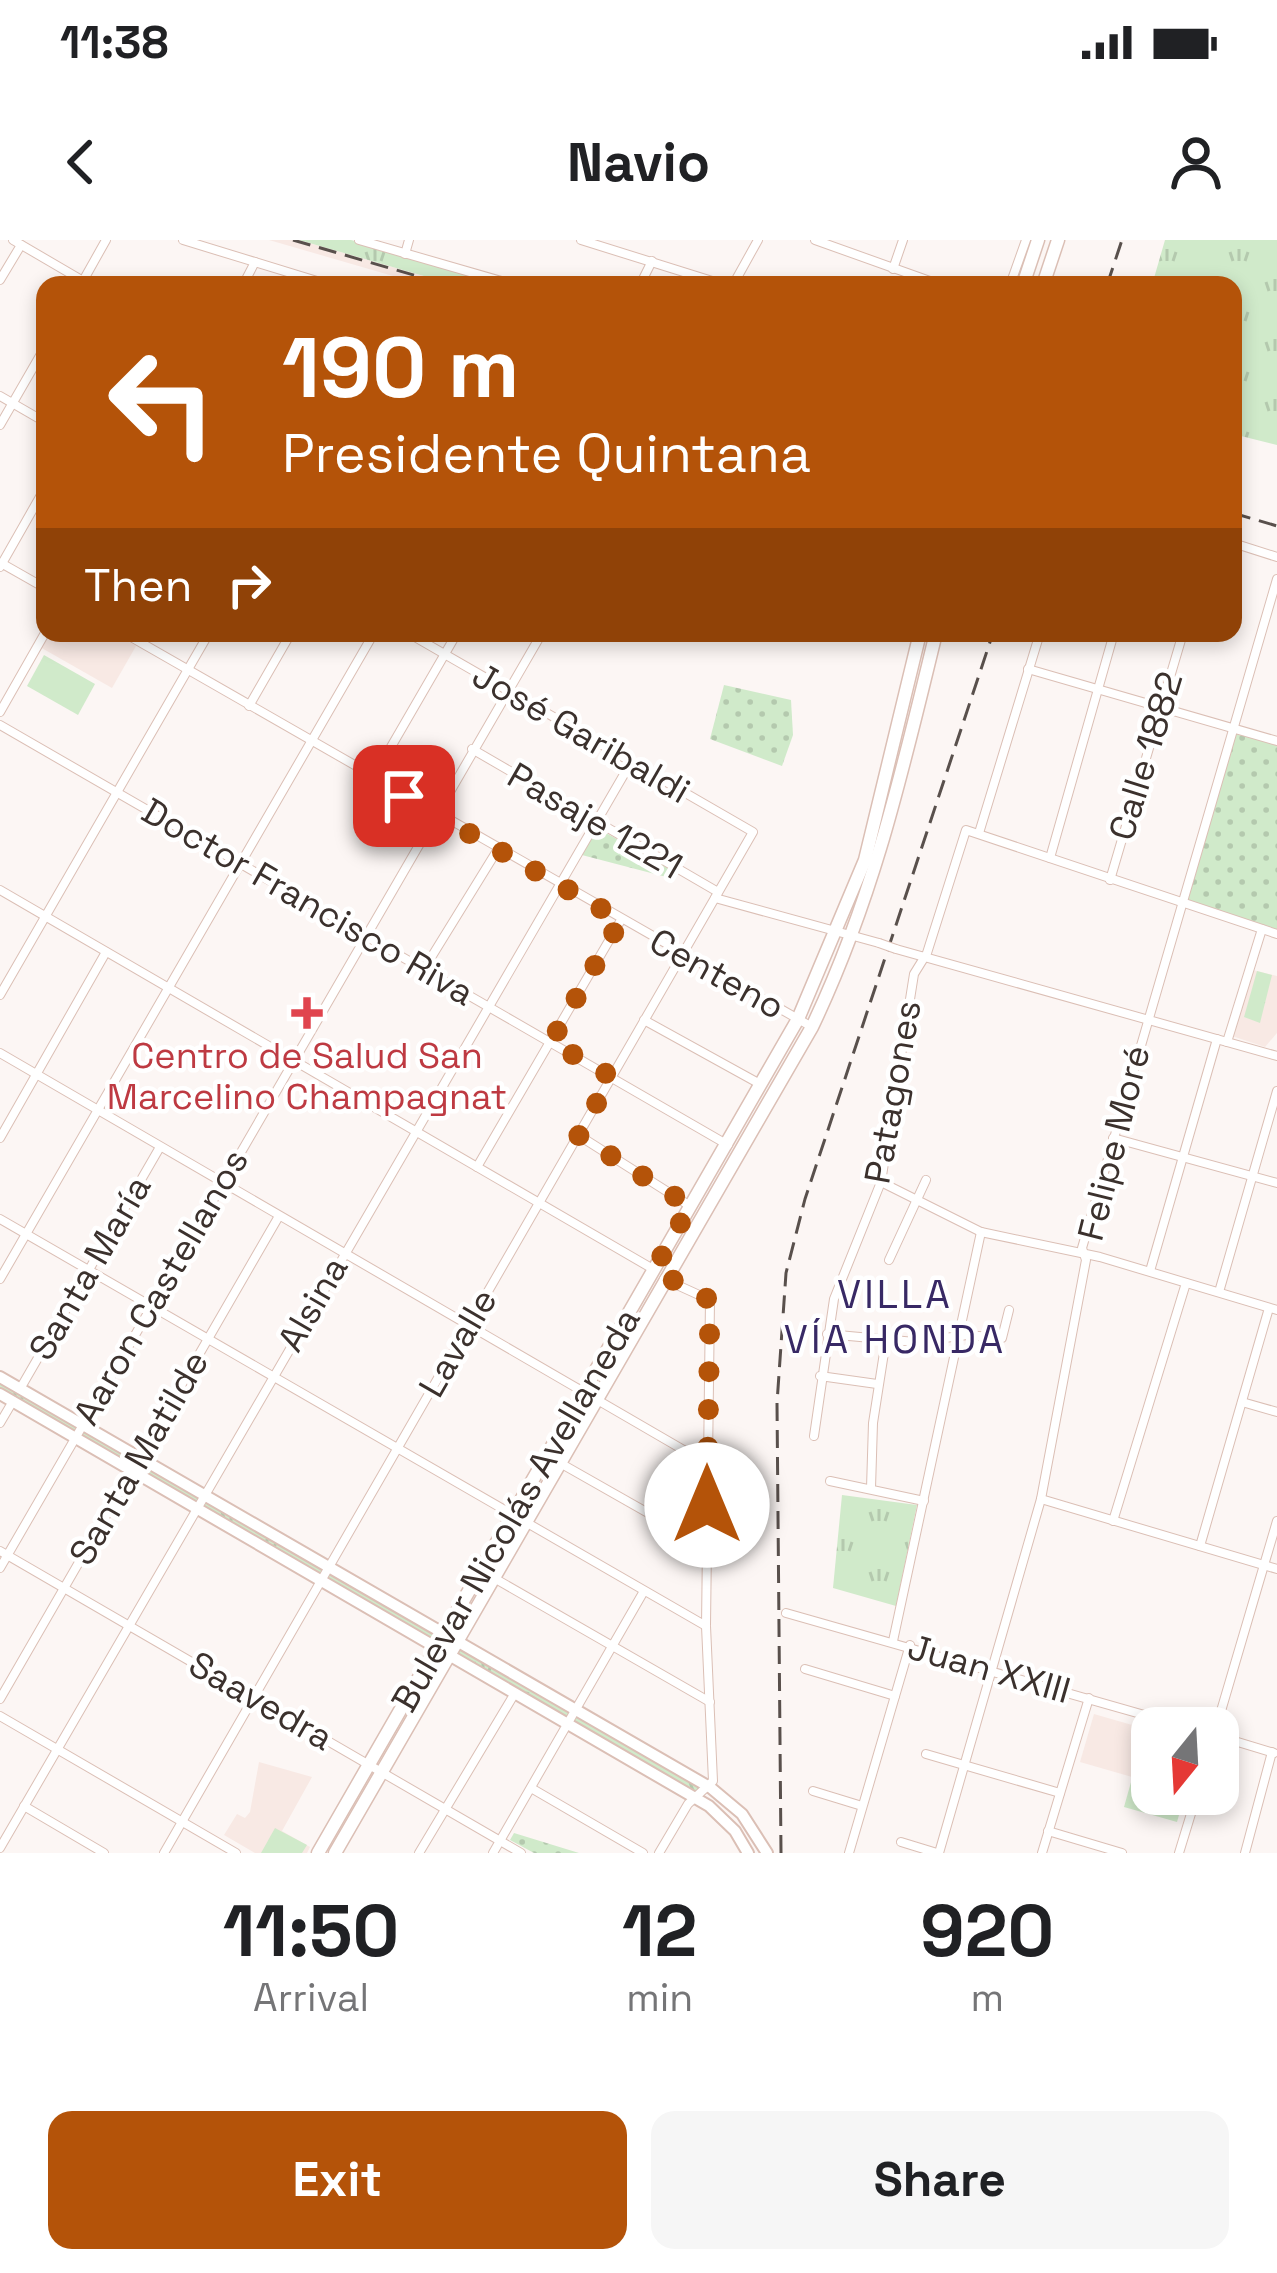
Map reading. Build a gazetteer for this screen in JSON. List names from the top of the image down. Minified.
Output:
{"streets":{"main road":["Bulevar Nicolás Avellaneda"],"street":["José Garibaldi","Calle 1882","Pasaje 1221","Doctor Francisco Riva","Centeno","Patagones","Felipe Moré","Santa María","Aaron Castellanos","Alsina","Lavalle","Santa Matilde","Juan XXIII","Saavedra"]},"crossings":[["José Garibaldi","Aaron Castellanos"],["José Garibaldi","Alsina"],["José Garibaldi","Lavalle"],["Pasaje 1221","Patagones"],["Pasaje 1221","Felipe Moré"],["Pasaje 1221","Aaron Castellanos"],["Pasaje 1221","Alsina"],["Pasaje 1221","Lavalle"],["Pasaje 1221","Bulevar Nicolás Avellaneda"],["Doctor Francisco Riva","Aaron Castellanos"],["Doctor Francisco Riva","Alsina"],["Doctor Francisco Riva","Lavalle"],["Doctor Francisco Riva","Bulevar Nicolás Avellaneda"],["Centeno","Aaron Castellanos"],["Centeno","Alsina"],["Centeno","Lavalle"],["Centeno","Bulevar Nicolás Avellaneda"],["Felipe Moré","Juan XXIII"],["Aaron Castellanos","Saavedra"],["Alsina","Saavedra"],["Lavalle","Saavedra"],["Santa Matilde","Saavedra"],["Bulevar Nicolás Avellaneda","Saavedra"]],"districts":["VILLA VÍA HONDA"],"places":{"health":["Centro de Salud San Marcelino Champagnat"]},"north":"bottom","page":{"status":"11:38","header":"Navio","turn":["190 m","Presidente Quintana"],"then":"Then","eta":["11:50","Arrival","12","min","920","m"],"buttons":["Exit","Share"]}}
